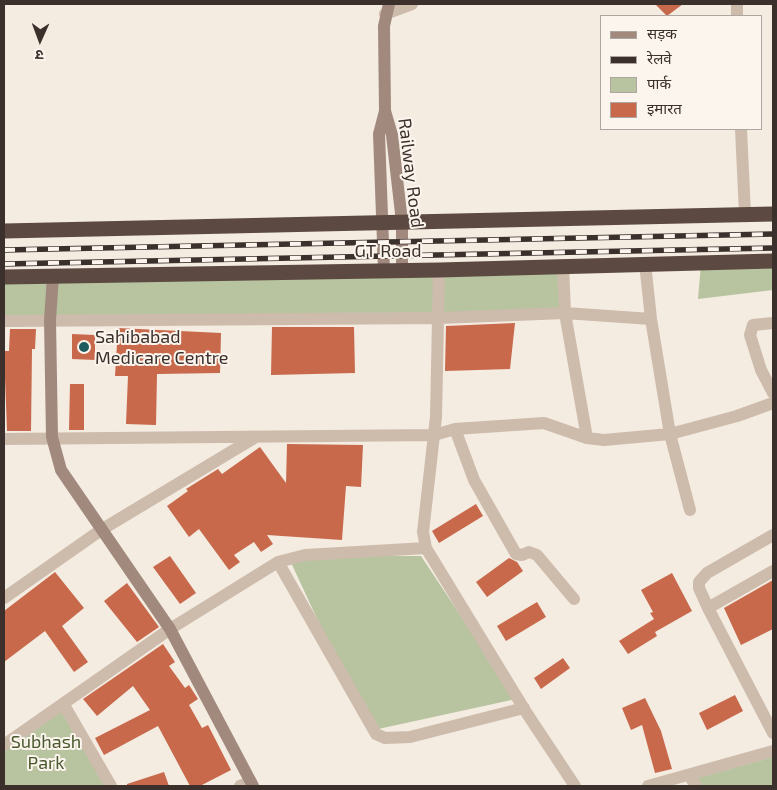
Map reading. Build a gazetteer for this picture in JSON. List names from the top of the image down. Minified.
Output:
{"streets":{"highway":["GT Road"],"street":["Railway Road"]},"crossings":[["Railway Road","GT Road"]],"parks":["Subhash Park"],"places":["Sahibabad Medicare Centre"],"legend":["सड़क","रेलवे","पार्क","इमारत"],"north":"bottom"}
